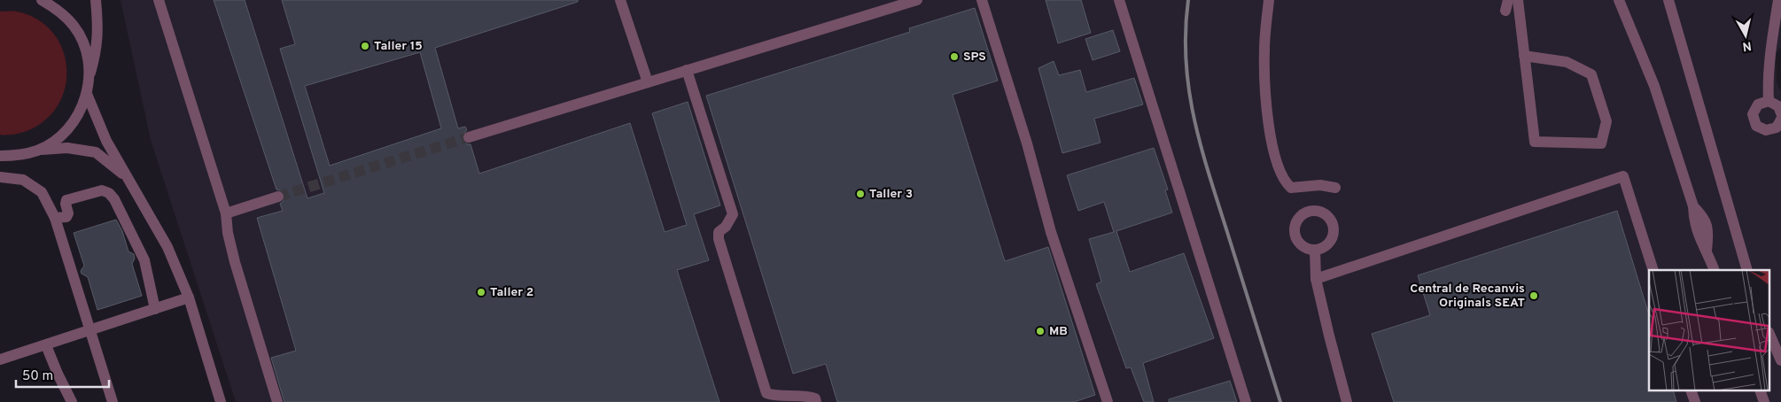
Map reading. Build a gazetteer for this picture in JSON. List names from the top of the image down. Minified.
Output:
{"places":["Taller 15","SPS","Taller 3","Taller 2","Central de Recanvis Originals SEAT","MB"],"scale_bar":"50 m","north":"bottom"}
